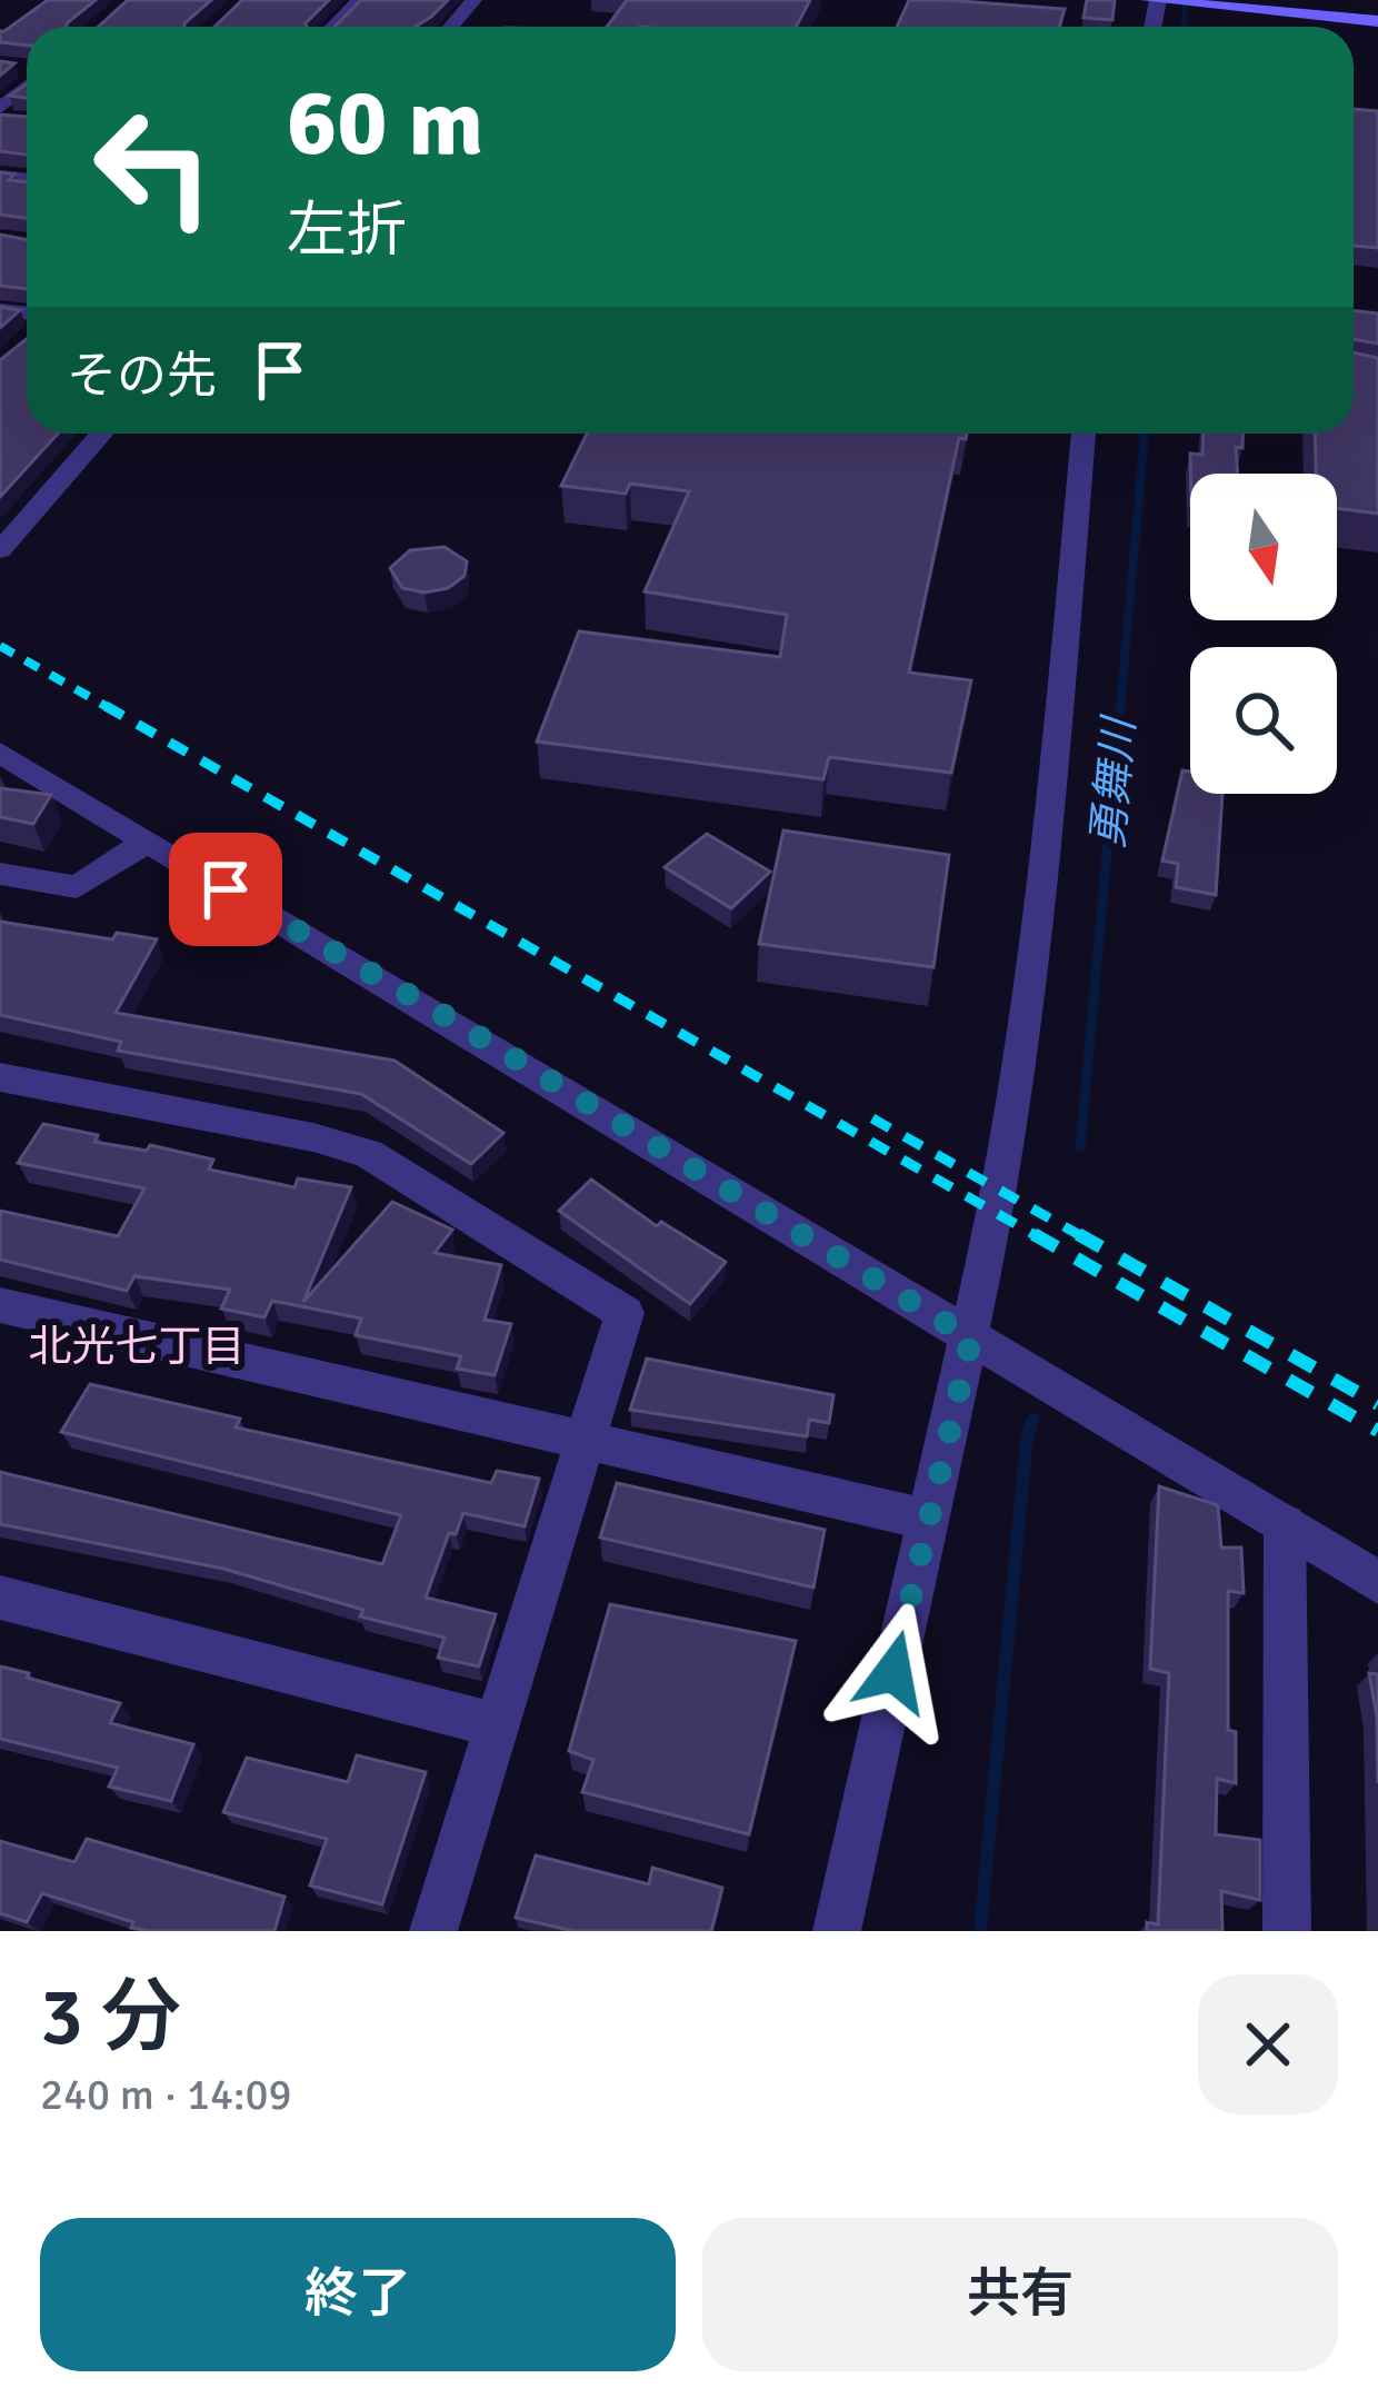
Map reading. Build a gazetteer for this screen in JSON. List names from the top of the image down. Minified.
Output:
{"districts":["北光七丁目"],"water":["勇舞川"],"north":"bottom","page":{"turn":["60 m","左折"],"then":"その先","heading":["3 分","240 m · 14:09"],"buttons":["終了","共有"]}}
